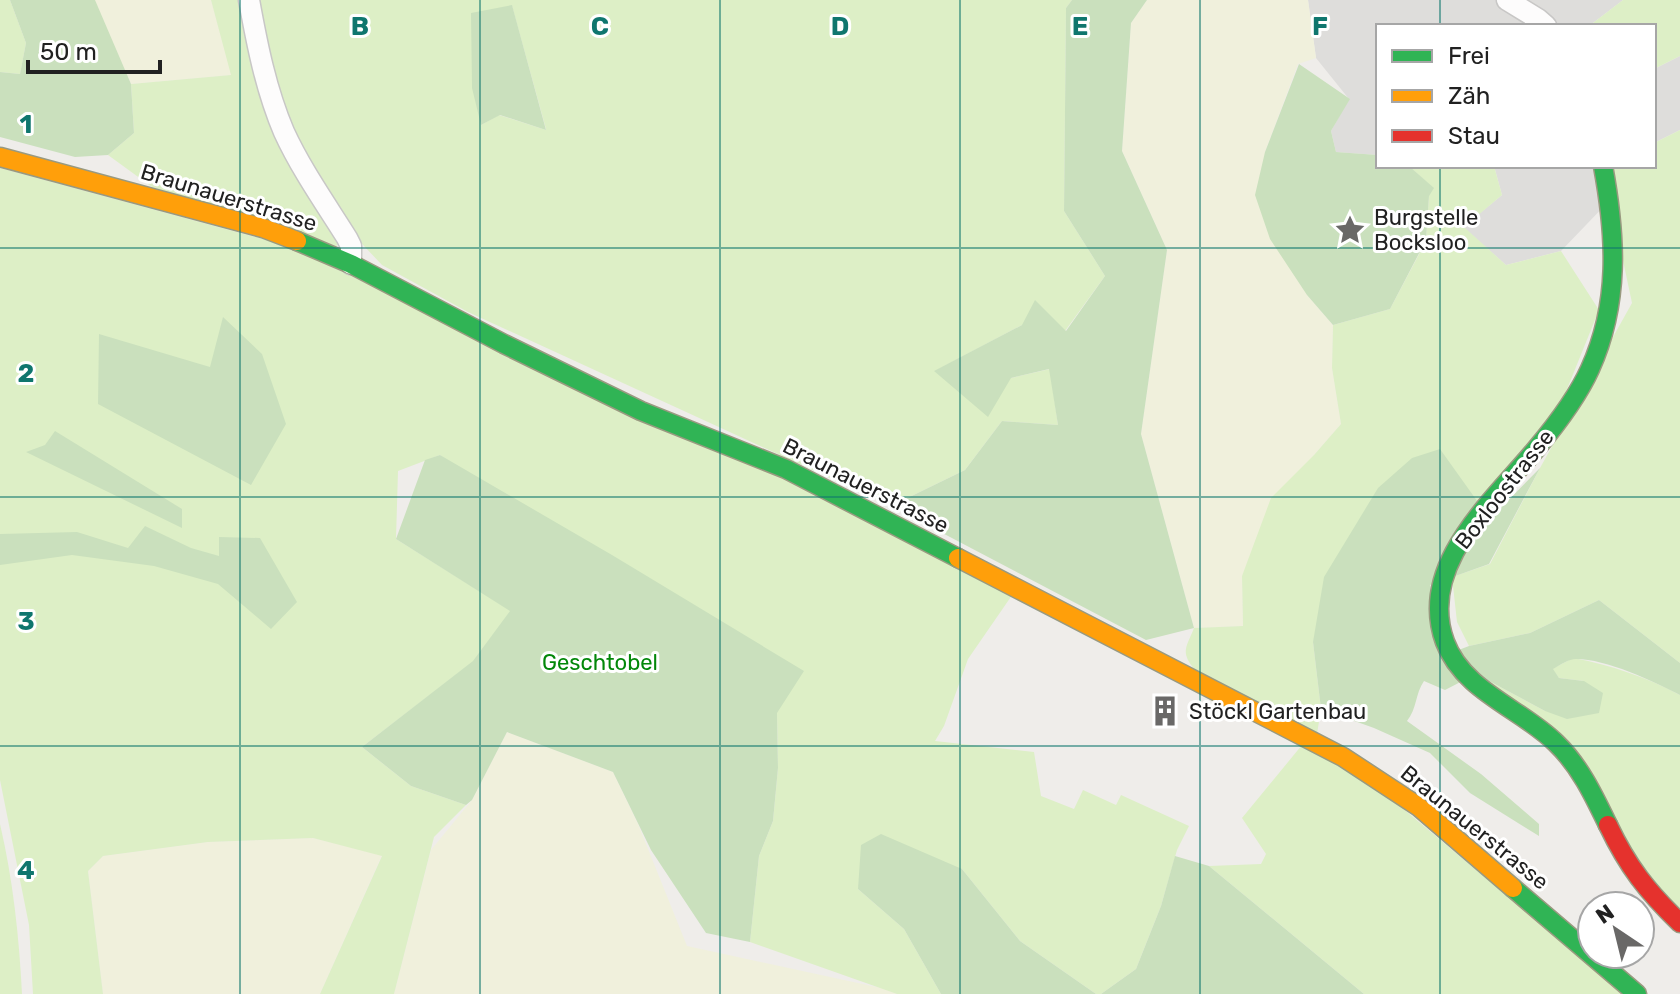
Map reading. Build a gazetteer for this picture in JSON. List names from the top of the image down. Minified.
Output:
{"streets":{"street":["Braunauerstrasse","Boxloostrasse"]},"parks":["Geschtobel"],"places":{"place":["Burgstelle Bocksloo"],"building":["Stöckl Gartenbau"]},"legend":["Frei","Zäh","Stau"],"scale_bar":"50 m","north":"top left","grid":{"columns":["B","C","D","E","F"],"rows":["1","2","3","4"]}}
